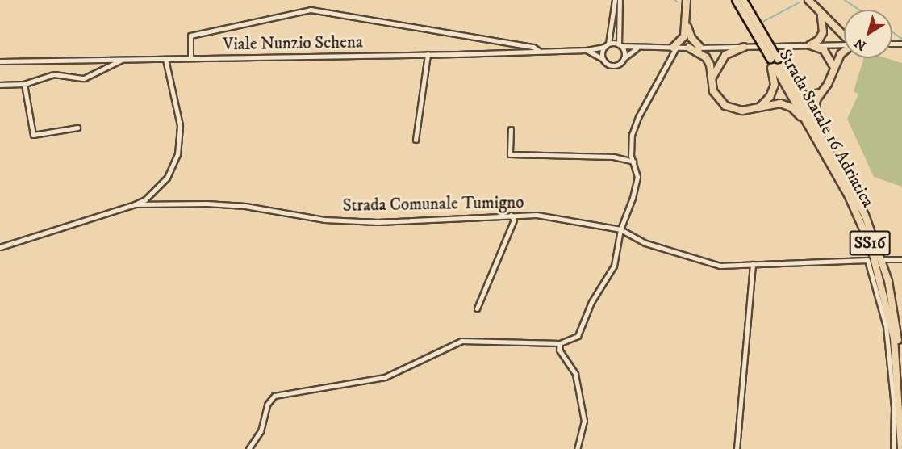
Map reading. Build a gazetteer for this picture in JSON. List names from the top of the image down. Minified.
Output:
{"streets":{"highway":["Strada Statale 16 Adriatica","SS16"],"street":["Viale Nunzio Schena","Strada Comunale Tumigno"]},"north":"bottom left"}
